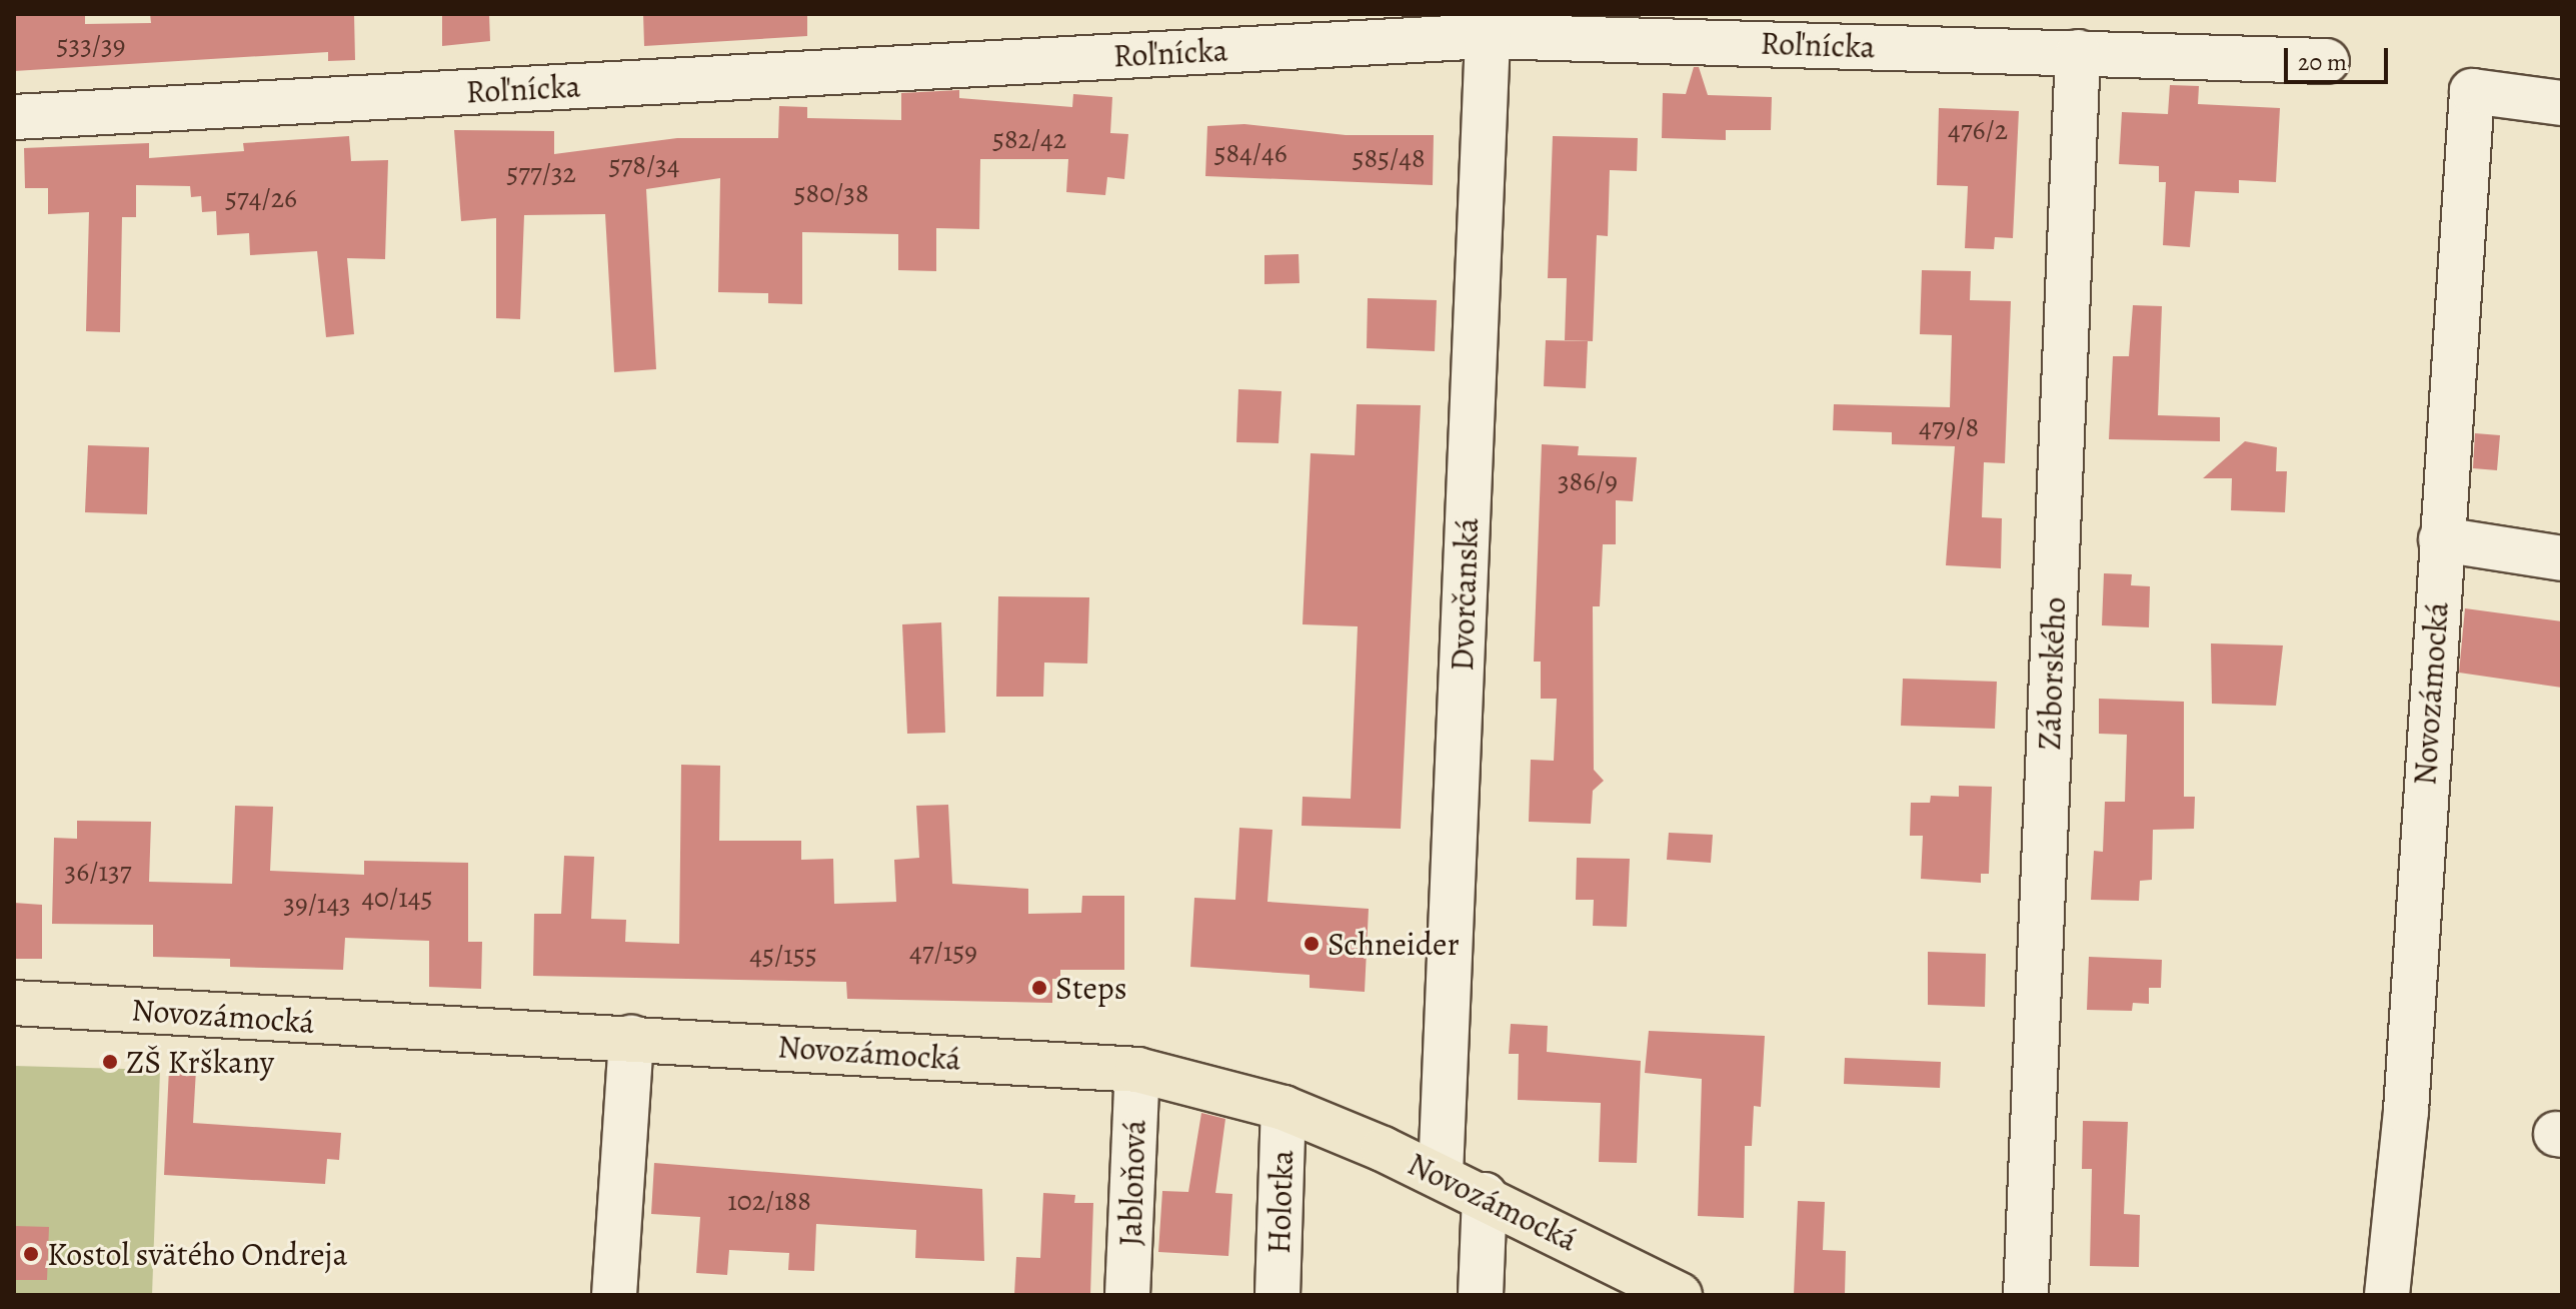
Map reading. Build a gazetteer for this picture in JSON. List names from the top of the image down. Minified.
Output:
{"streets":{"main road":["Novozámocká"],"street":["Roľnícka","Dvorčanská","Záborského","Jabloňová","Holotka"]},"crossings":[["Roľnícka","Dvorčanská"],["Roľnícka","Záborského"],["Dvorčanská","Novozámocká"],["Novozámocká","Jabloňová"],["Novozámocká","Holotka"]],"places":["Schneider","Steps","ZŠ Krškany","Kostol svätého Ondreja"],"house_numbers":["533/39","476/2","582/42","584/46","585/48","578/34","577/32","580/38","574/26","479/8","386/9","36/137","40/145","39/143","47/159","45/155","102/188"],"scale_bar":"20 m"}
